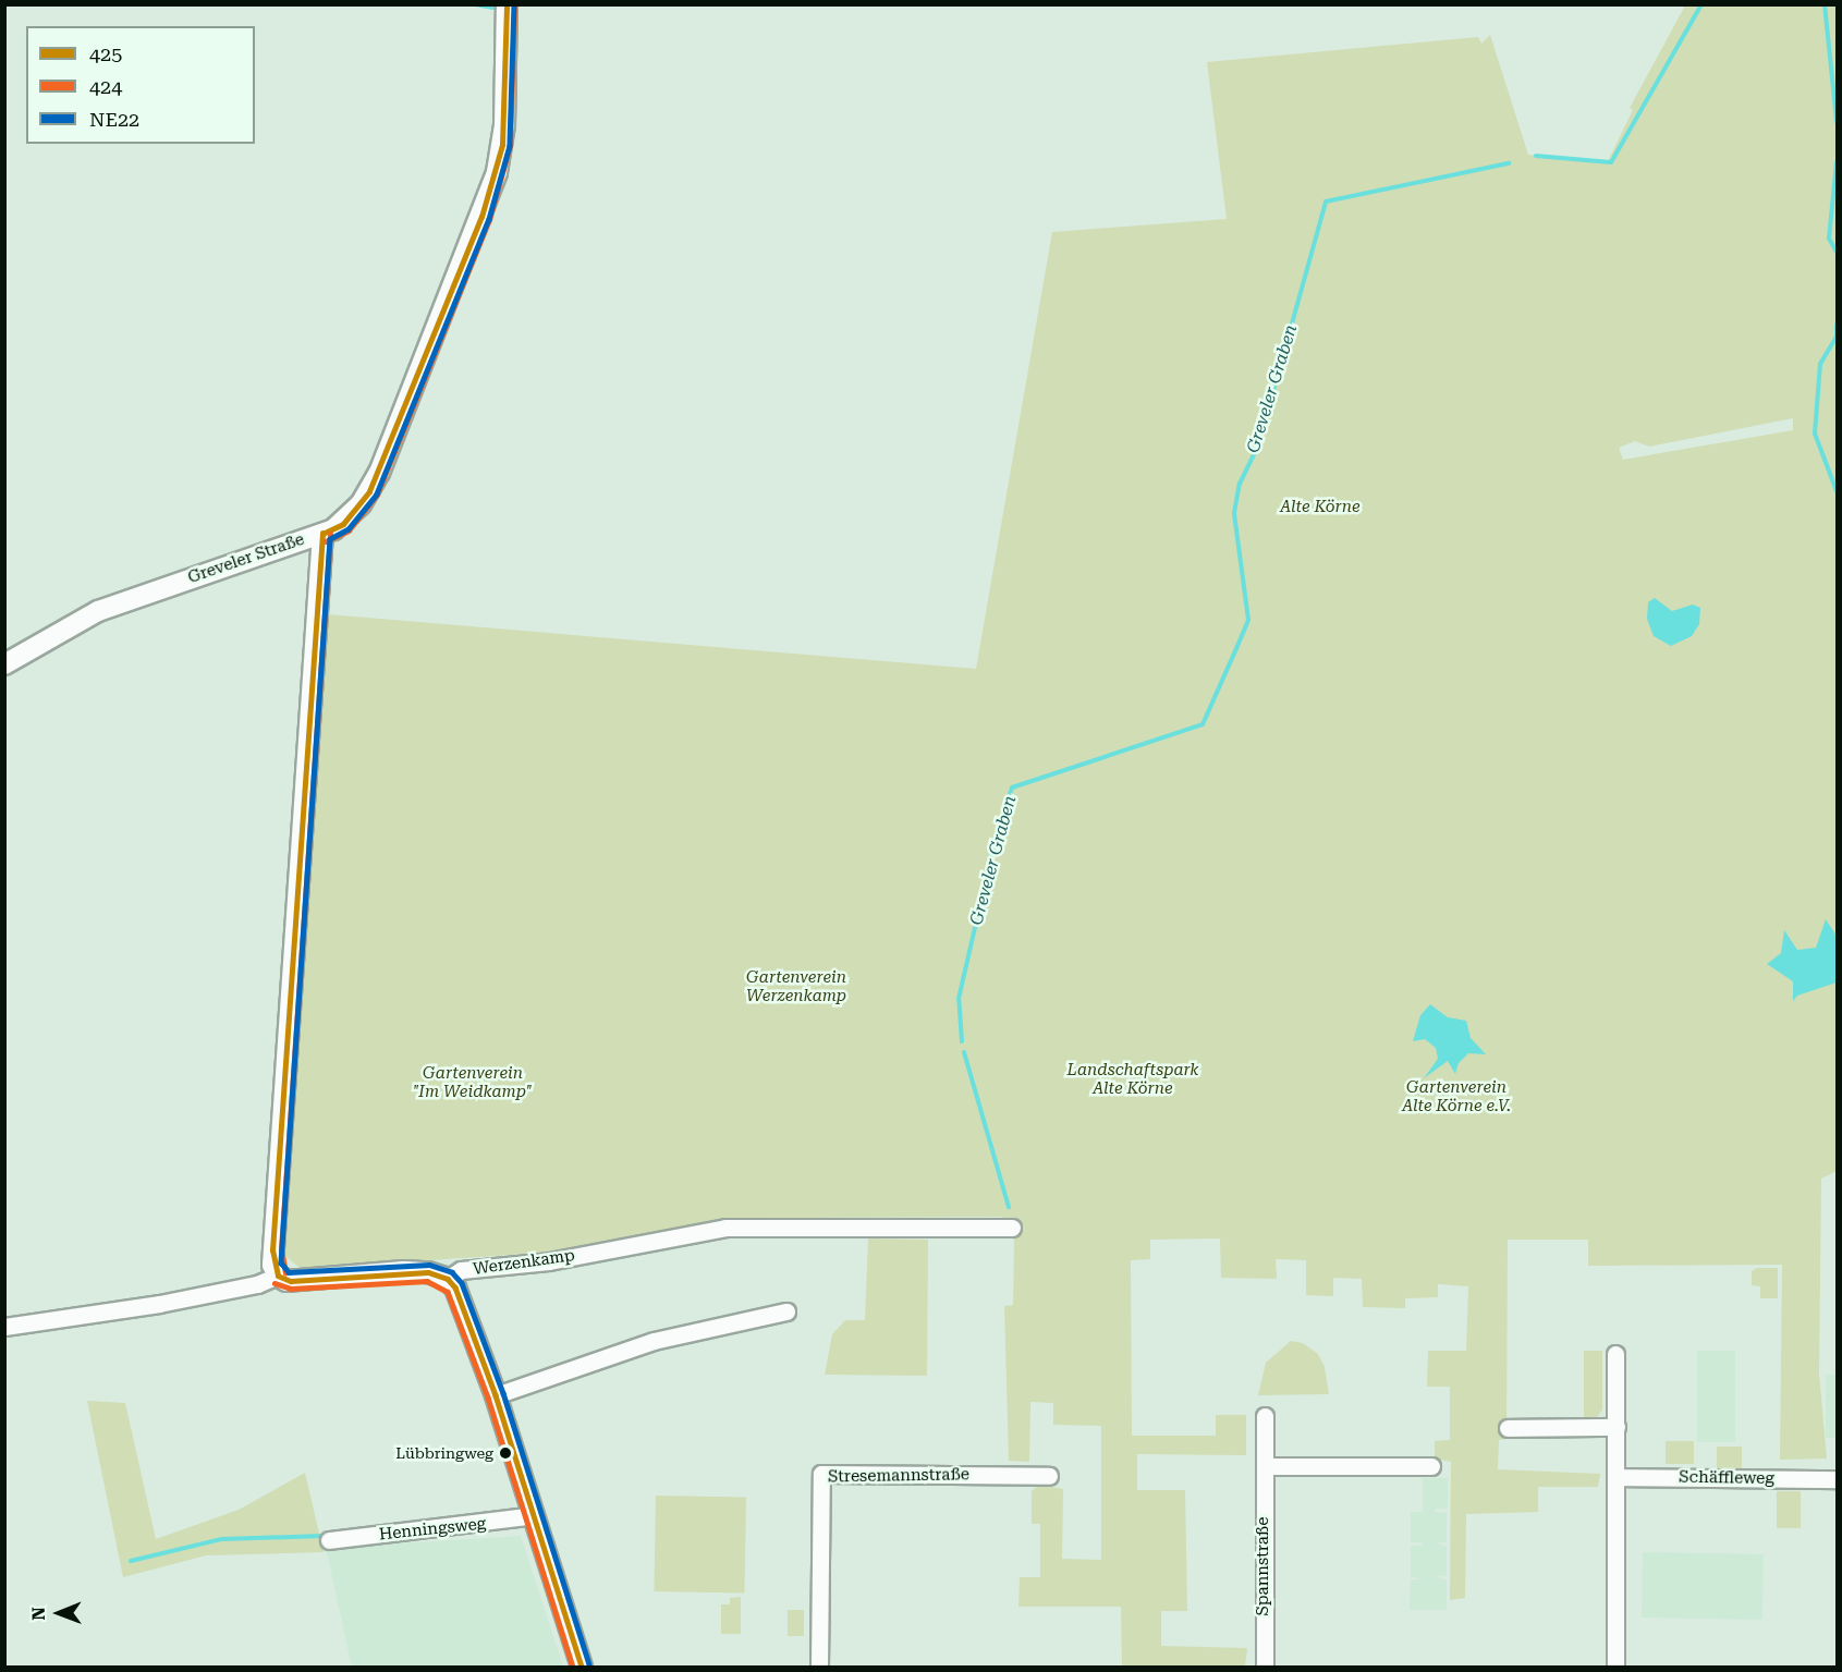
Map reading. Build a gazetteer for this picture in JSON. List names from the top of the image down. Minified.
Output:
{"streets":{"street":["Greveler Straße","Werzenkamp","Stresemannstraße","Schäffleweg","Henningsweg","Spannstraße"]},"water":["Greveler Graben"],"parks":["Alte Körne","Gartenverein Werzenkamp","Landschaftspark Alte Körne","Gartenverein \"Im Weidkamp\"","Gartenverein Alte Körne e.V."],"places":["Lübbringweg"],"lines":["transit line 425","transit line 424","transit line NE22"],"legend":["425","424","NE22"],"north":"left"}
